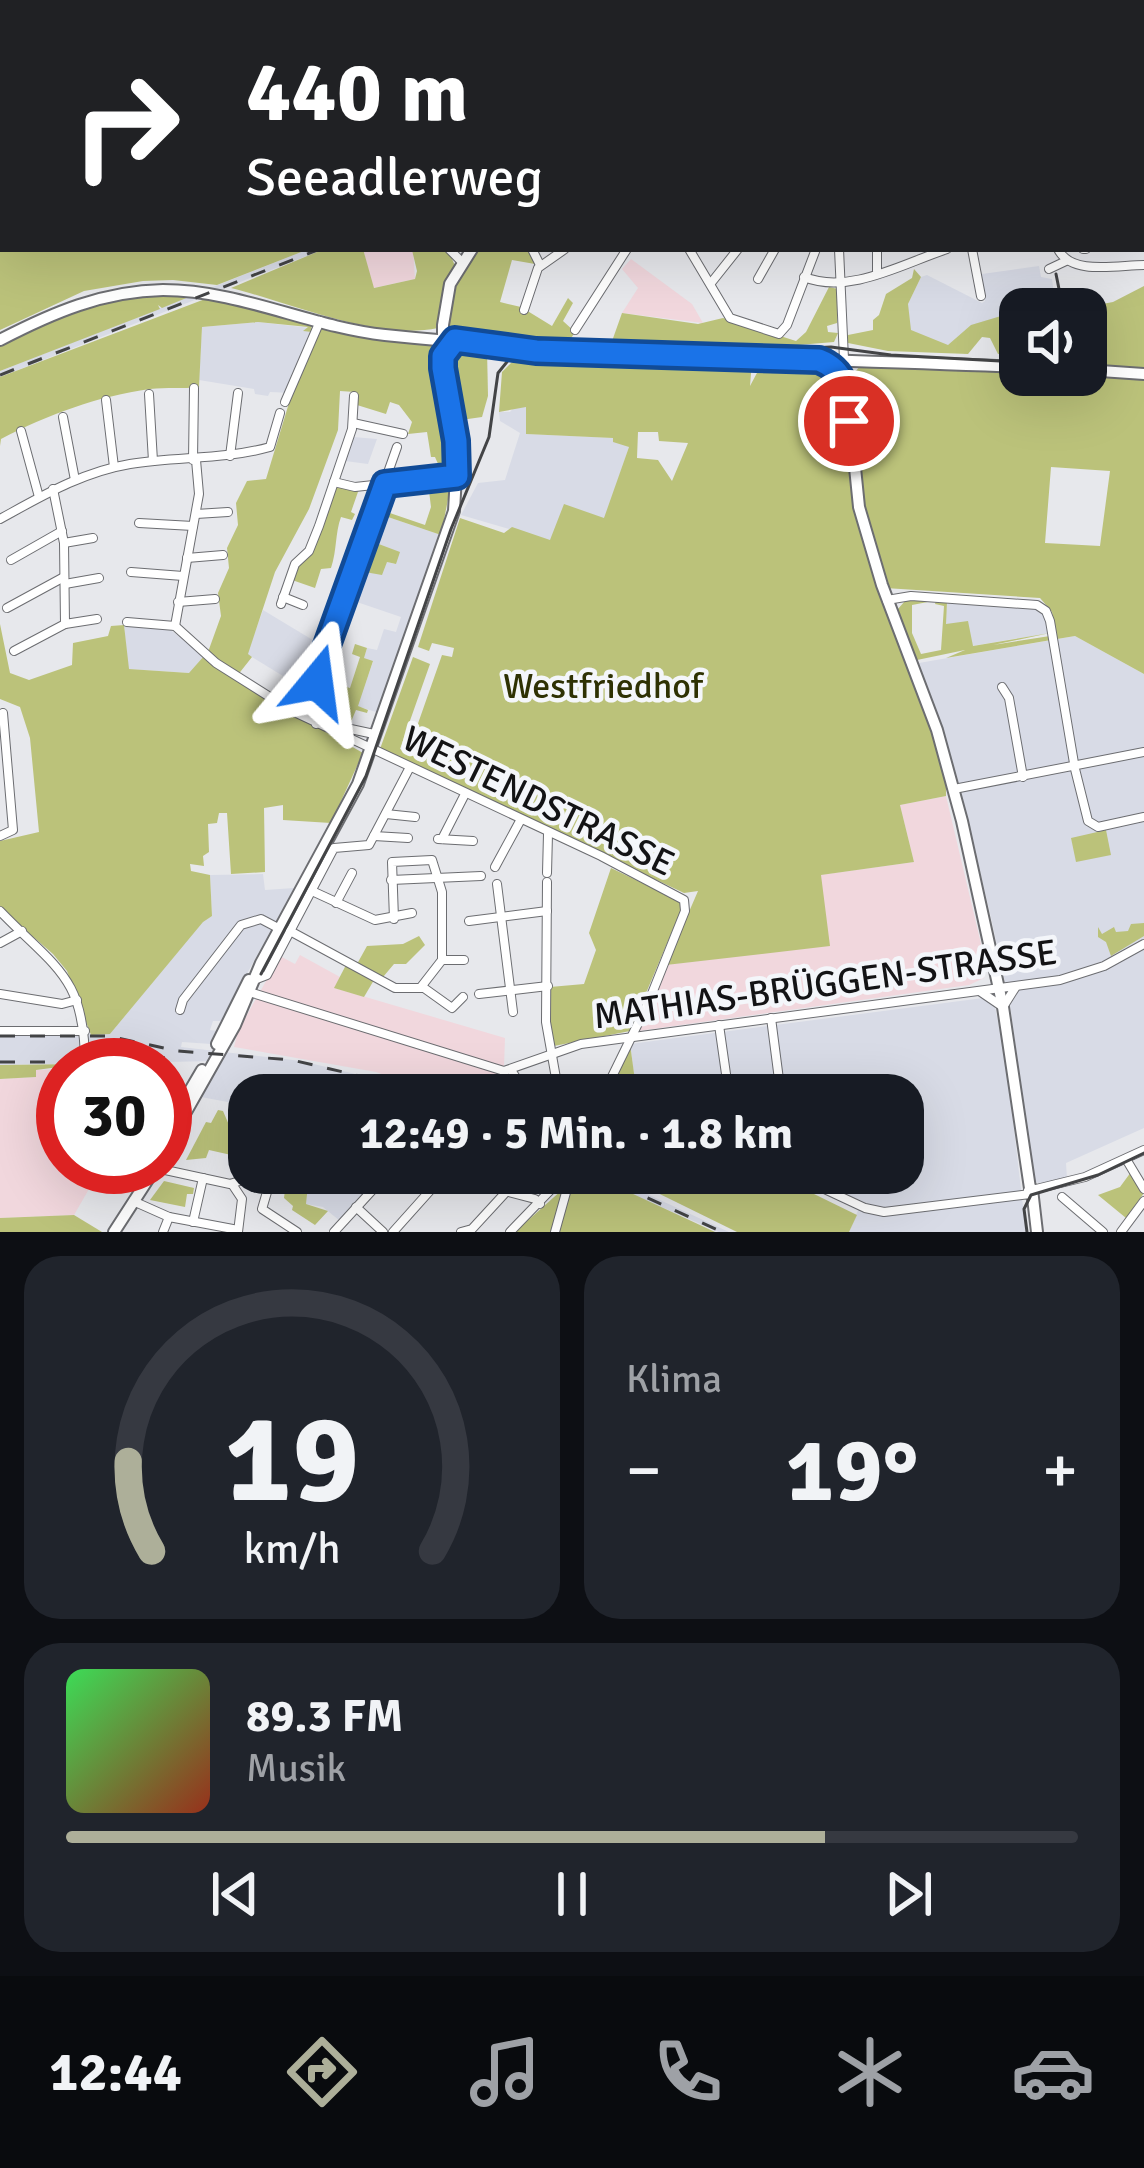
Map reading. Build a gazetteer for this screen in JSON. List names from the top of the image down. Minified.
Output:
{"streets":{"street":["WESTENDSTRASSE","MATHIAS-BRÜGGEN-STRASSE"]},"crossings":[["WESTENDSTRASSE","MATHIAS-BRÜGGEN-STRASSE"]],"parks":["Westfriedhof"],"page":{"turn":["440 m","Seeadlerweg"],"limit":"30","trip":"12:49 · 5 Min. · 1.8 km","tile":"Klima","heat":["−","19°","+"],"song":["89.3 FM","Musik"],"tabs":"12:44","gauge":["19","km/h"]}}
